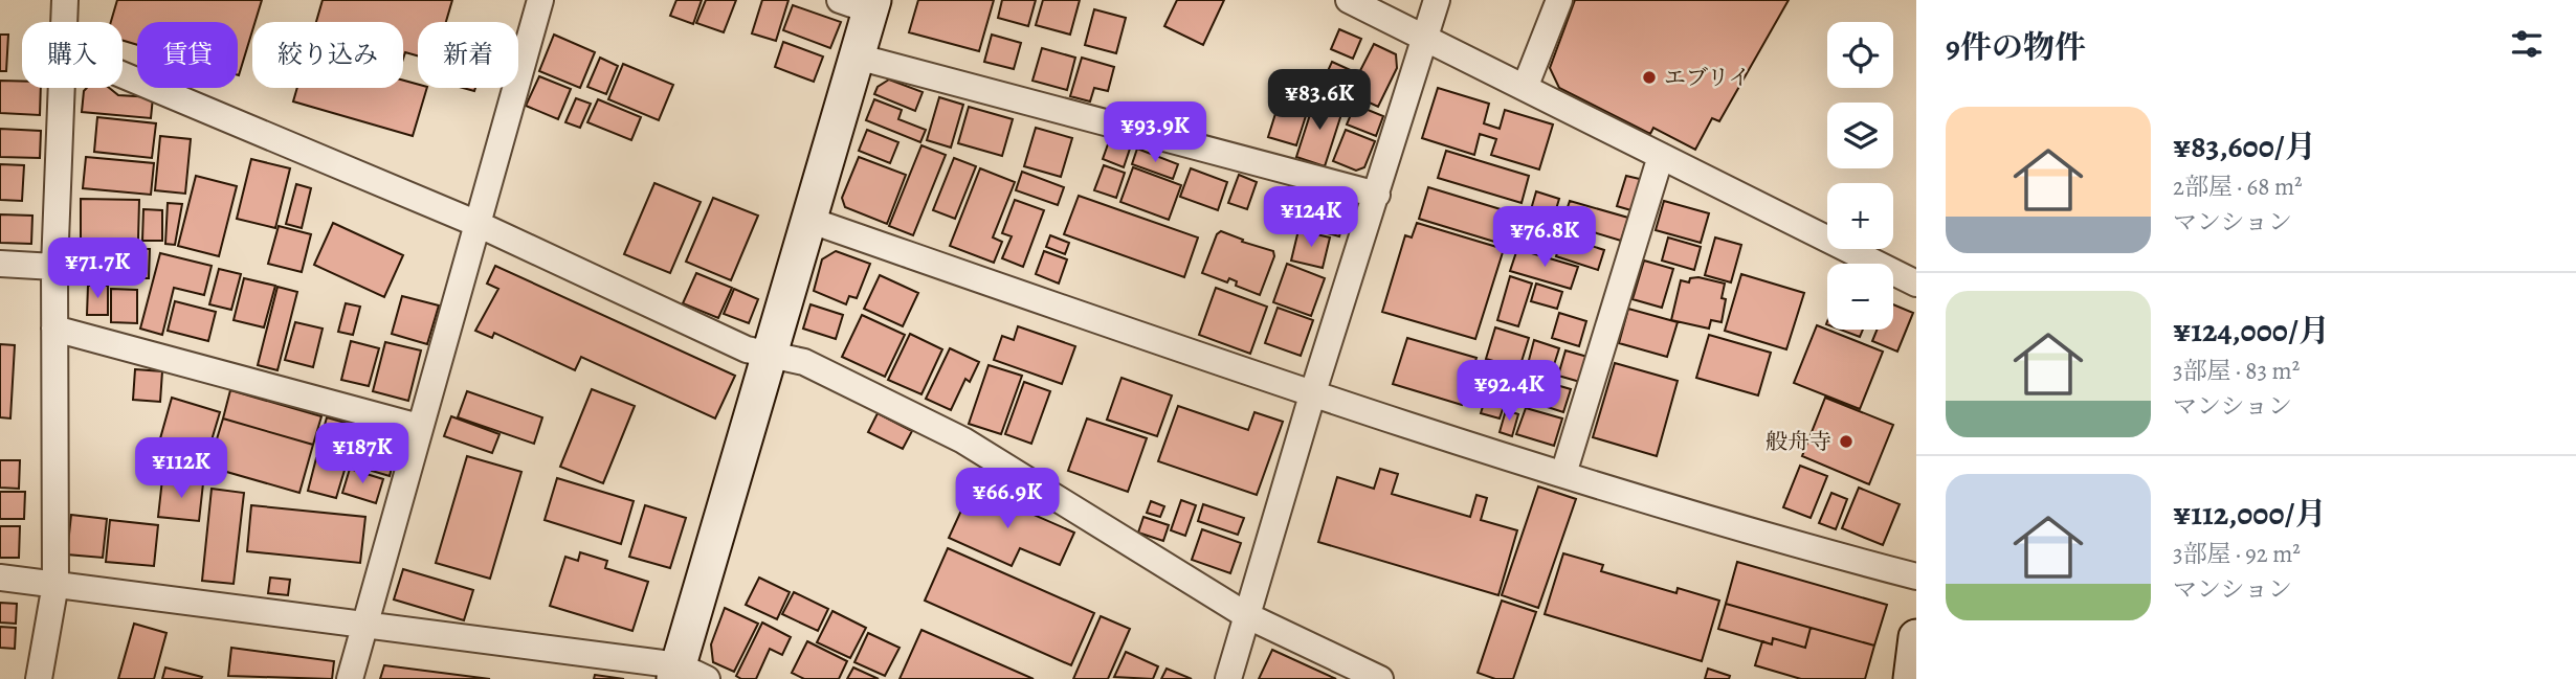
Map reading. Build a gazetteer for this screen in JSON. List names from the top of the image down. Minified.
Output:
{"places":["エブリイ","般舟寺"],"page":{"heading":"9件の物件","map_buttons":["+","−"],"chip":["購入","賃貸","絞り込み","新着"],"price":["¥83.6K","¥93.9K","¥124K","¥76.8K","¥71.7K","¥92.4K","¥187K","¥112K","¥66.9K"],"list":[{"name":"¥83,600/月","note":"2部屋 · 68 m² · マンション"},{"name":"¥124,000/月","note":"3部屋 · 83 m² · マンション"},{"name":"¥112,000/月","note":"3部屋 · 92 m² · マンション"}]}}
